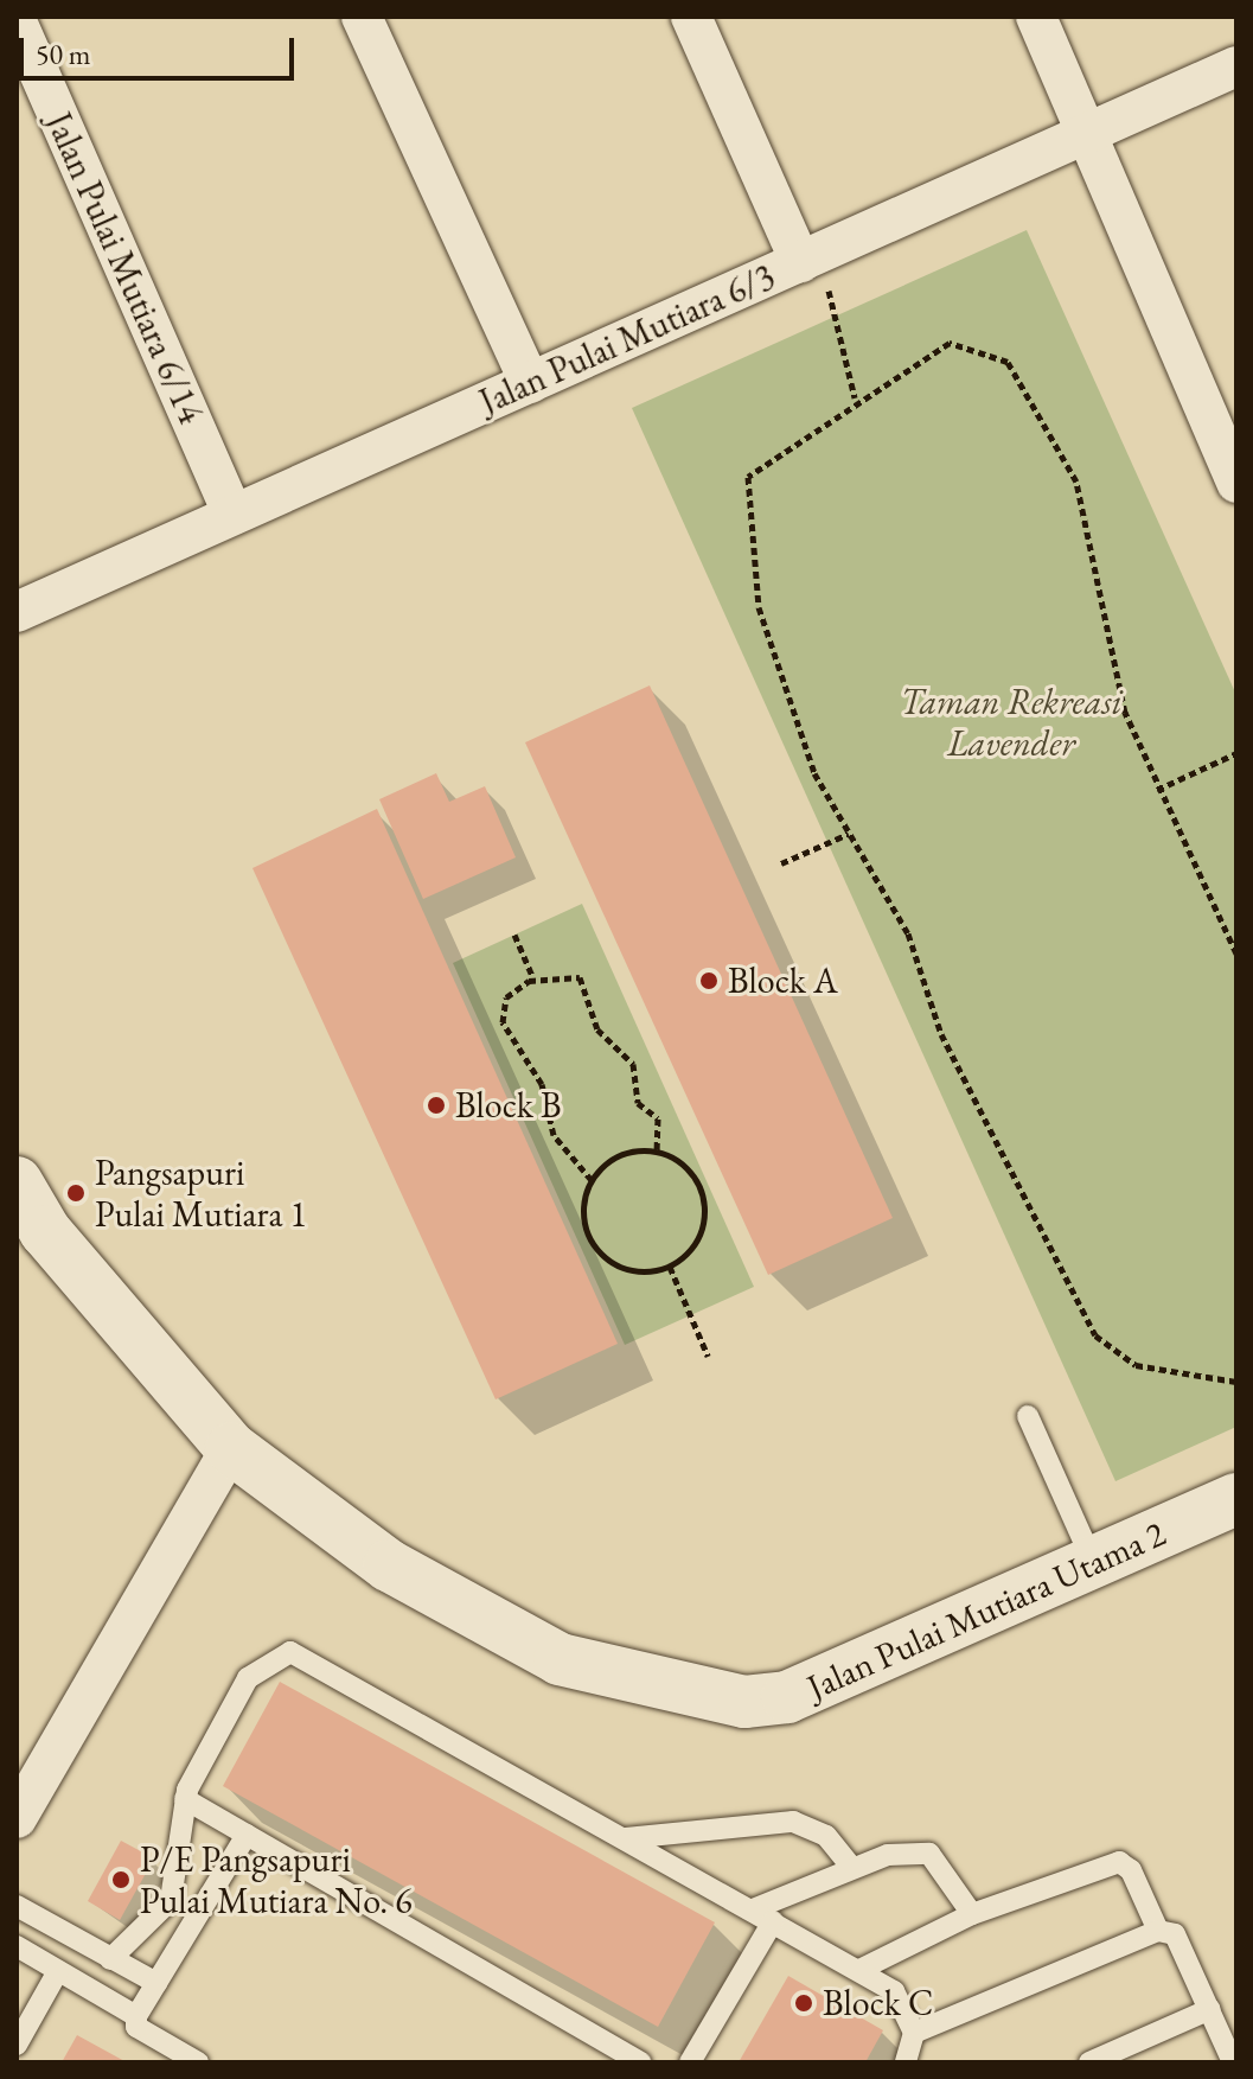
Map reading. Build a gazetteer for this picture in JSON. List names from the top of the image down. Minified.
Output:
{"streets":{"street":["Jalan Pulai Mutiara 6/14","Jalan Pulai Mutiara 6/3","Jalan Pulai Mutiara Utama 2"]},"crossings":[["Jalan Pulai Mutiara 6/14","Jalan Pulai Mutiara 6/3"]],"parks":["Taman Rekreasi Lavender"],"places":["Block A","Block B","Pangsapuri Pulai Mutiara 1","P/E Pangsapuri Pulai Mutiara No. 6","Block C"],"scale_bar":"50 m"}
